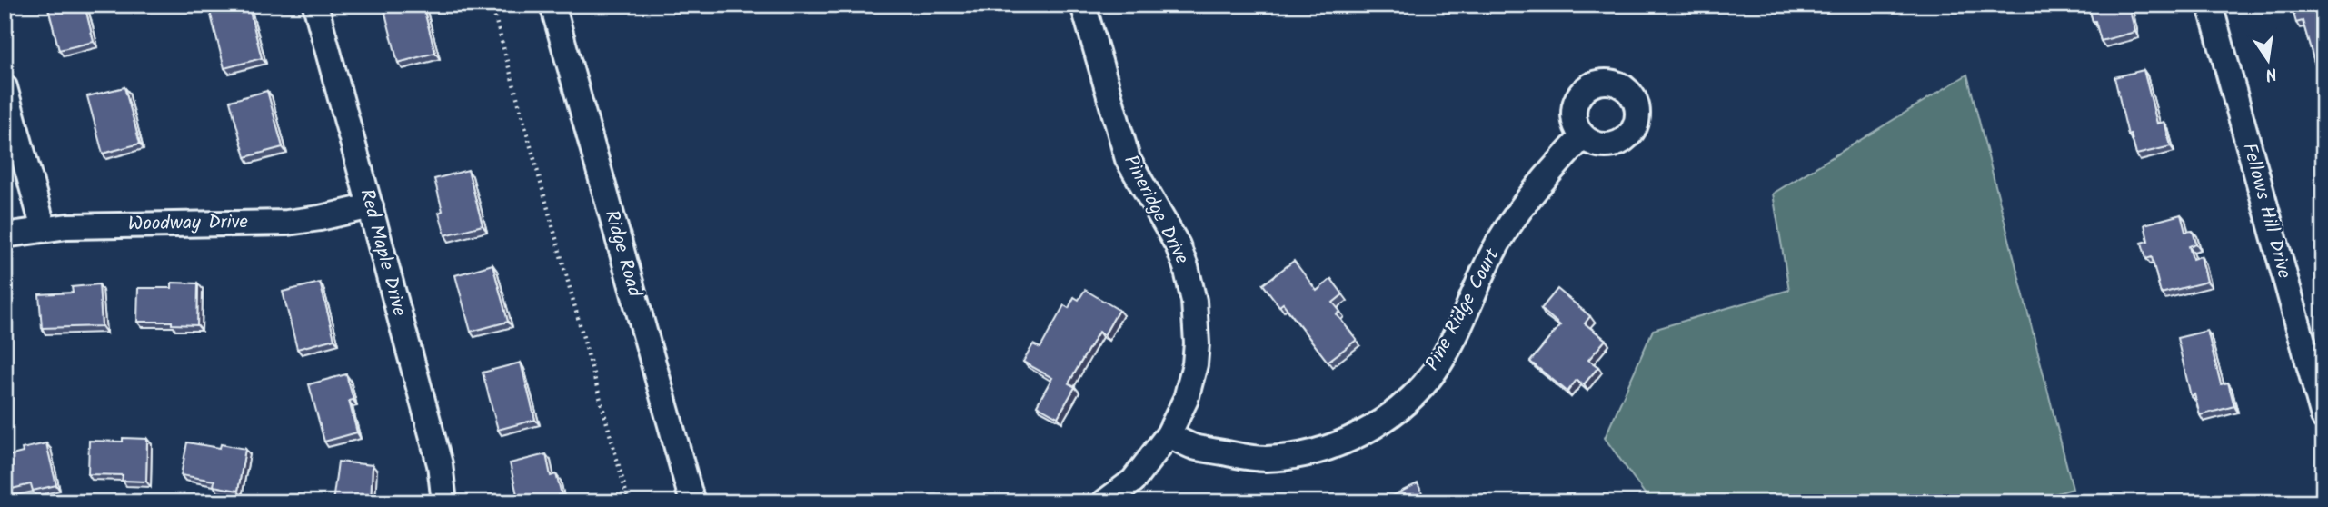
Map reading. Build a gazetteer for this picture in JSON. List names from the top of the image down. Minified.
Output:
{"streets":{"street":["Pineridge Drive","Fellows Hill Drive","Woodway Drive","Red Maple Drive","Ridge Road","Pine Ridge Court"]},"crossings":[["Pineridge Drive","Pine Ridge Court"],["Woodway Drive","Red Maple Drive"]],"north":"bottom"}
